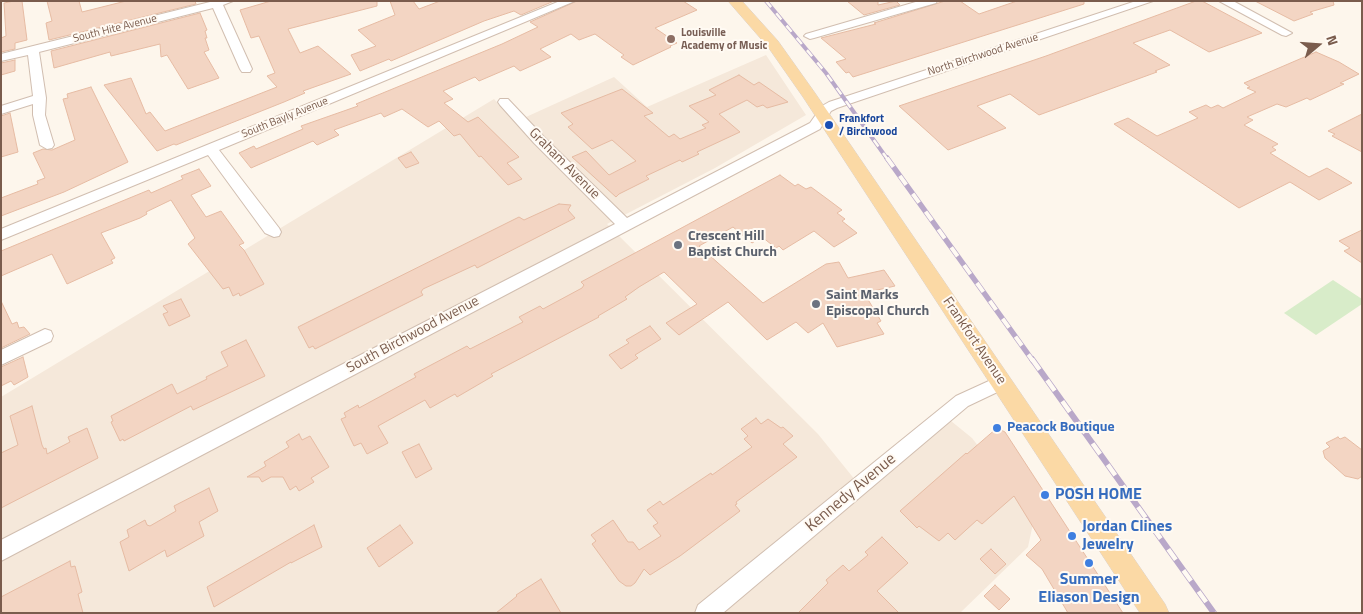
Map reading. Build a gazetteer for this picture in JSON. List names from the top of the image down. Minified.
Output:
{"streets":{"main road":["Frankfort Avenue"],"street":["South Hite Avenue","North Birchwood Avenue","South Bayly Avenue","Graham Avenue","South Birchwood Avenue","Kennedy Avenue"]},"crossings":[["North Birchwood Avenue","South Birchwood Avenue"],["North Birchwood Avenue","Frankfort Avenue"],["Graham Avenue","South Birchwood Avenue"],["South Birchwood Avenue","Frankfort Avenue"],["Frankfort Avenue","Kennedy Avenue"]],"places":["Louisville Academy of Music","Frankfort / Birchwood","Crescent Hill Baptist Church","Saint Marks Episcopal Church","Peacock Boutique","POSH HOME","Jordan Clines Jewelry","Summer Eliason Design"],"north":"right"}
